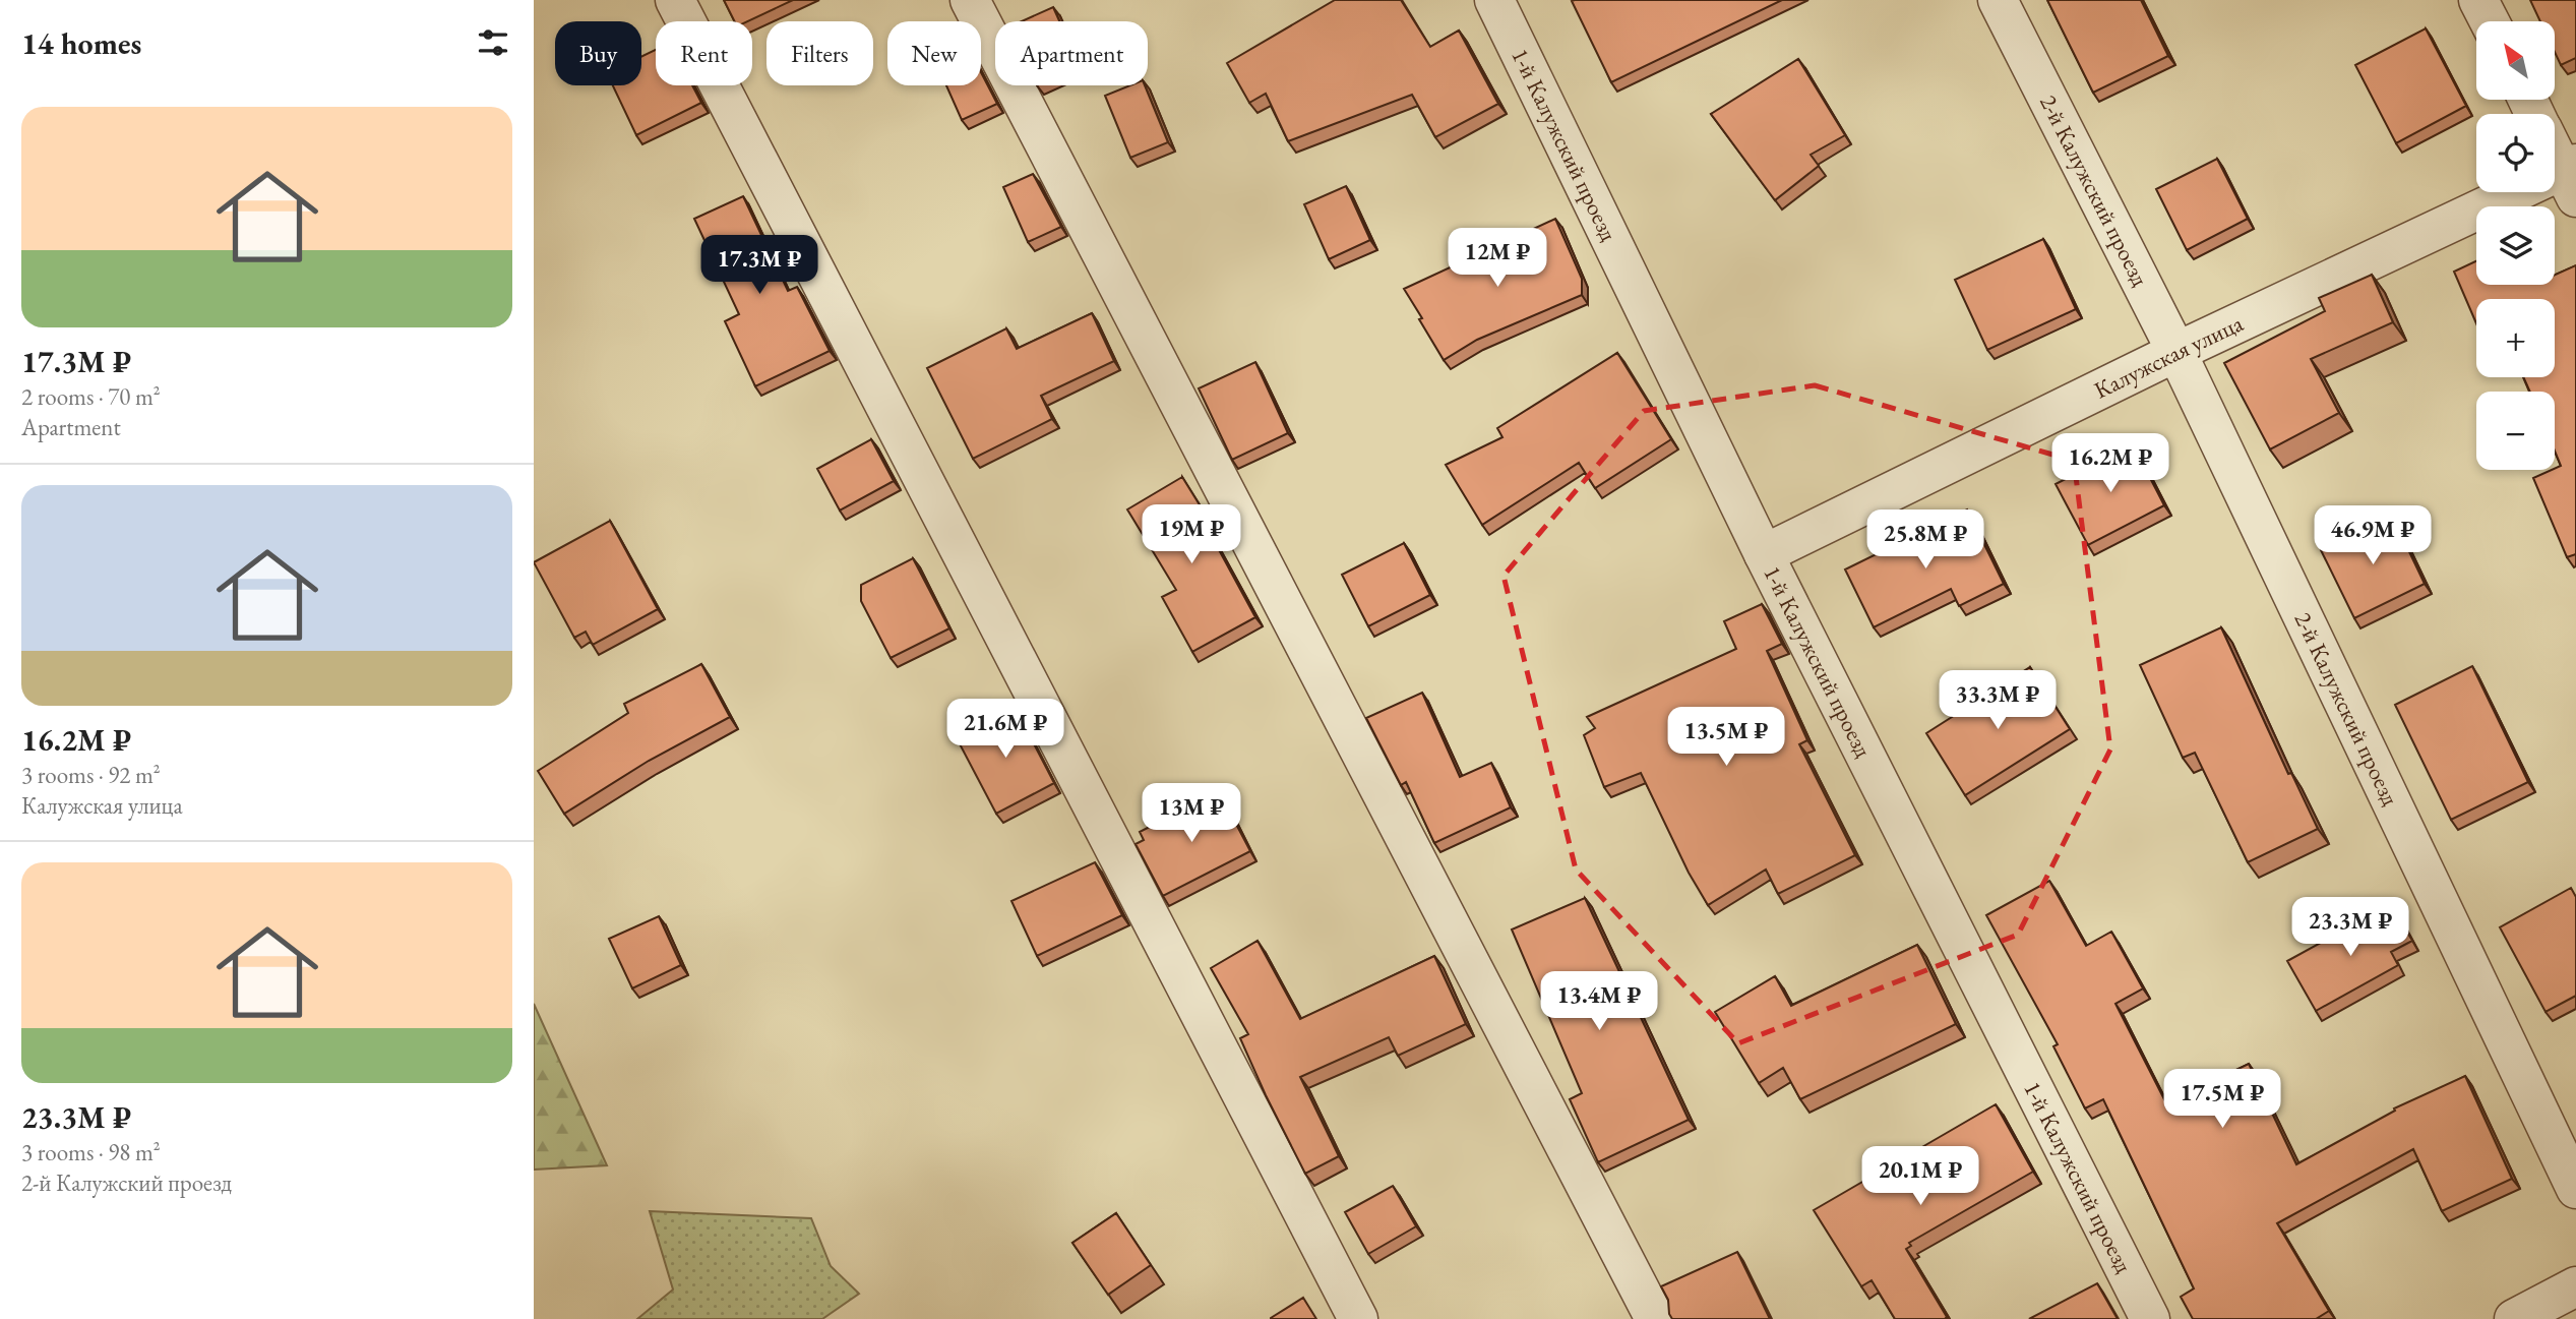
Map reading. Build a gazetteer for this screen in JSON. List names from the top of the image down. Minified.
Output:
{"streets":{"street":["1-й Калужский проезд","2-й Калужский проезд","Калужская улица"]},"crossings":[["1-й Калужский проезд","Калужская улица"],["2-й Калужский проезд","Калужская улица"]],"north":"top left","page":{"heading":"14 homes","map_buttons":["+","−"],"chip":["Buy","Rent","Filters","New","Apartment"],"list":[{"name":"17.3M ₽","note":"2 rooms · 70 m² · Apartment"},{"name":"16.2M ₽","note":"3 rooms · 92 m² · Калужская улица"},{"name":"23.3M ₽","note":"3 rooms · 98 m² · 2-й Калужский проезд"}],"price":["12M ₽","17.3M ₽","16.2M ₽","19M ₽","46.9M ₽","25.8M ₽","33.3M ₽","21.6M ₽","13.5M ₽","13M ₽","23.3M ₽","13.4M ₽","17.5M ₽","20.1M ₽"]}}
